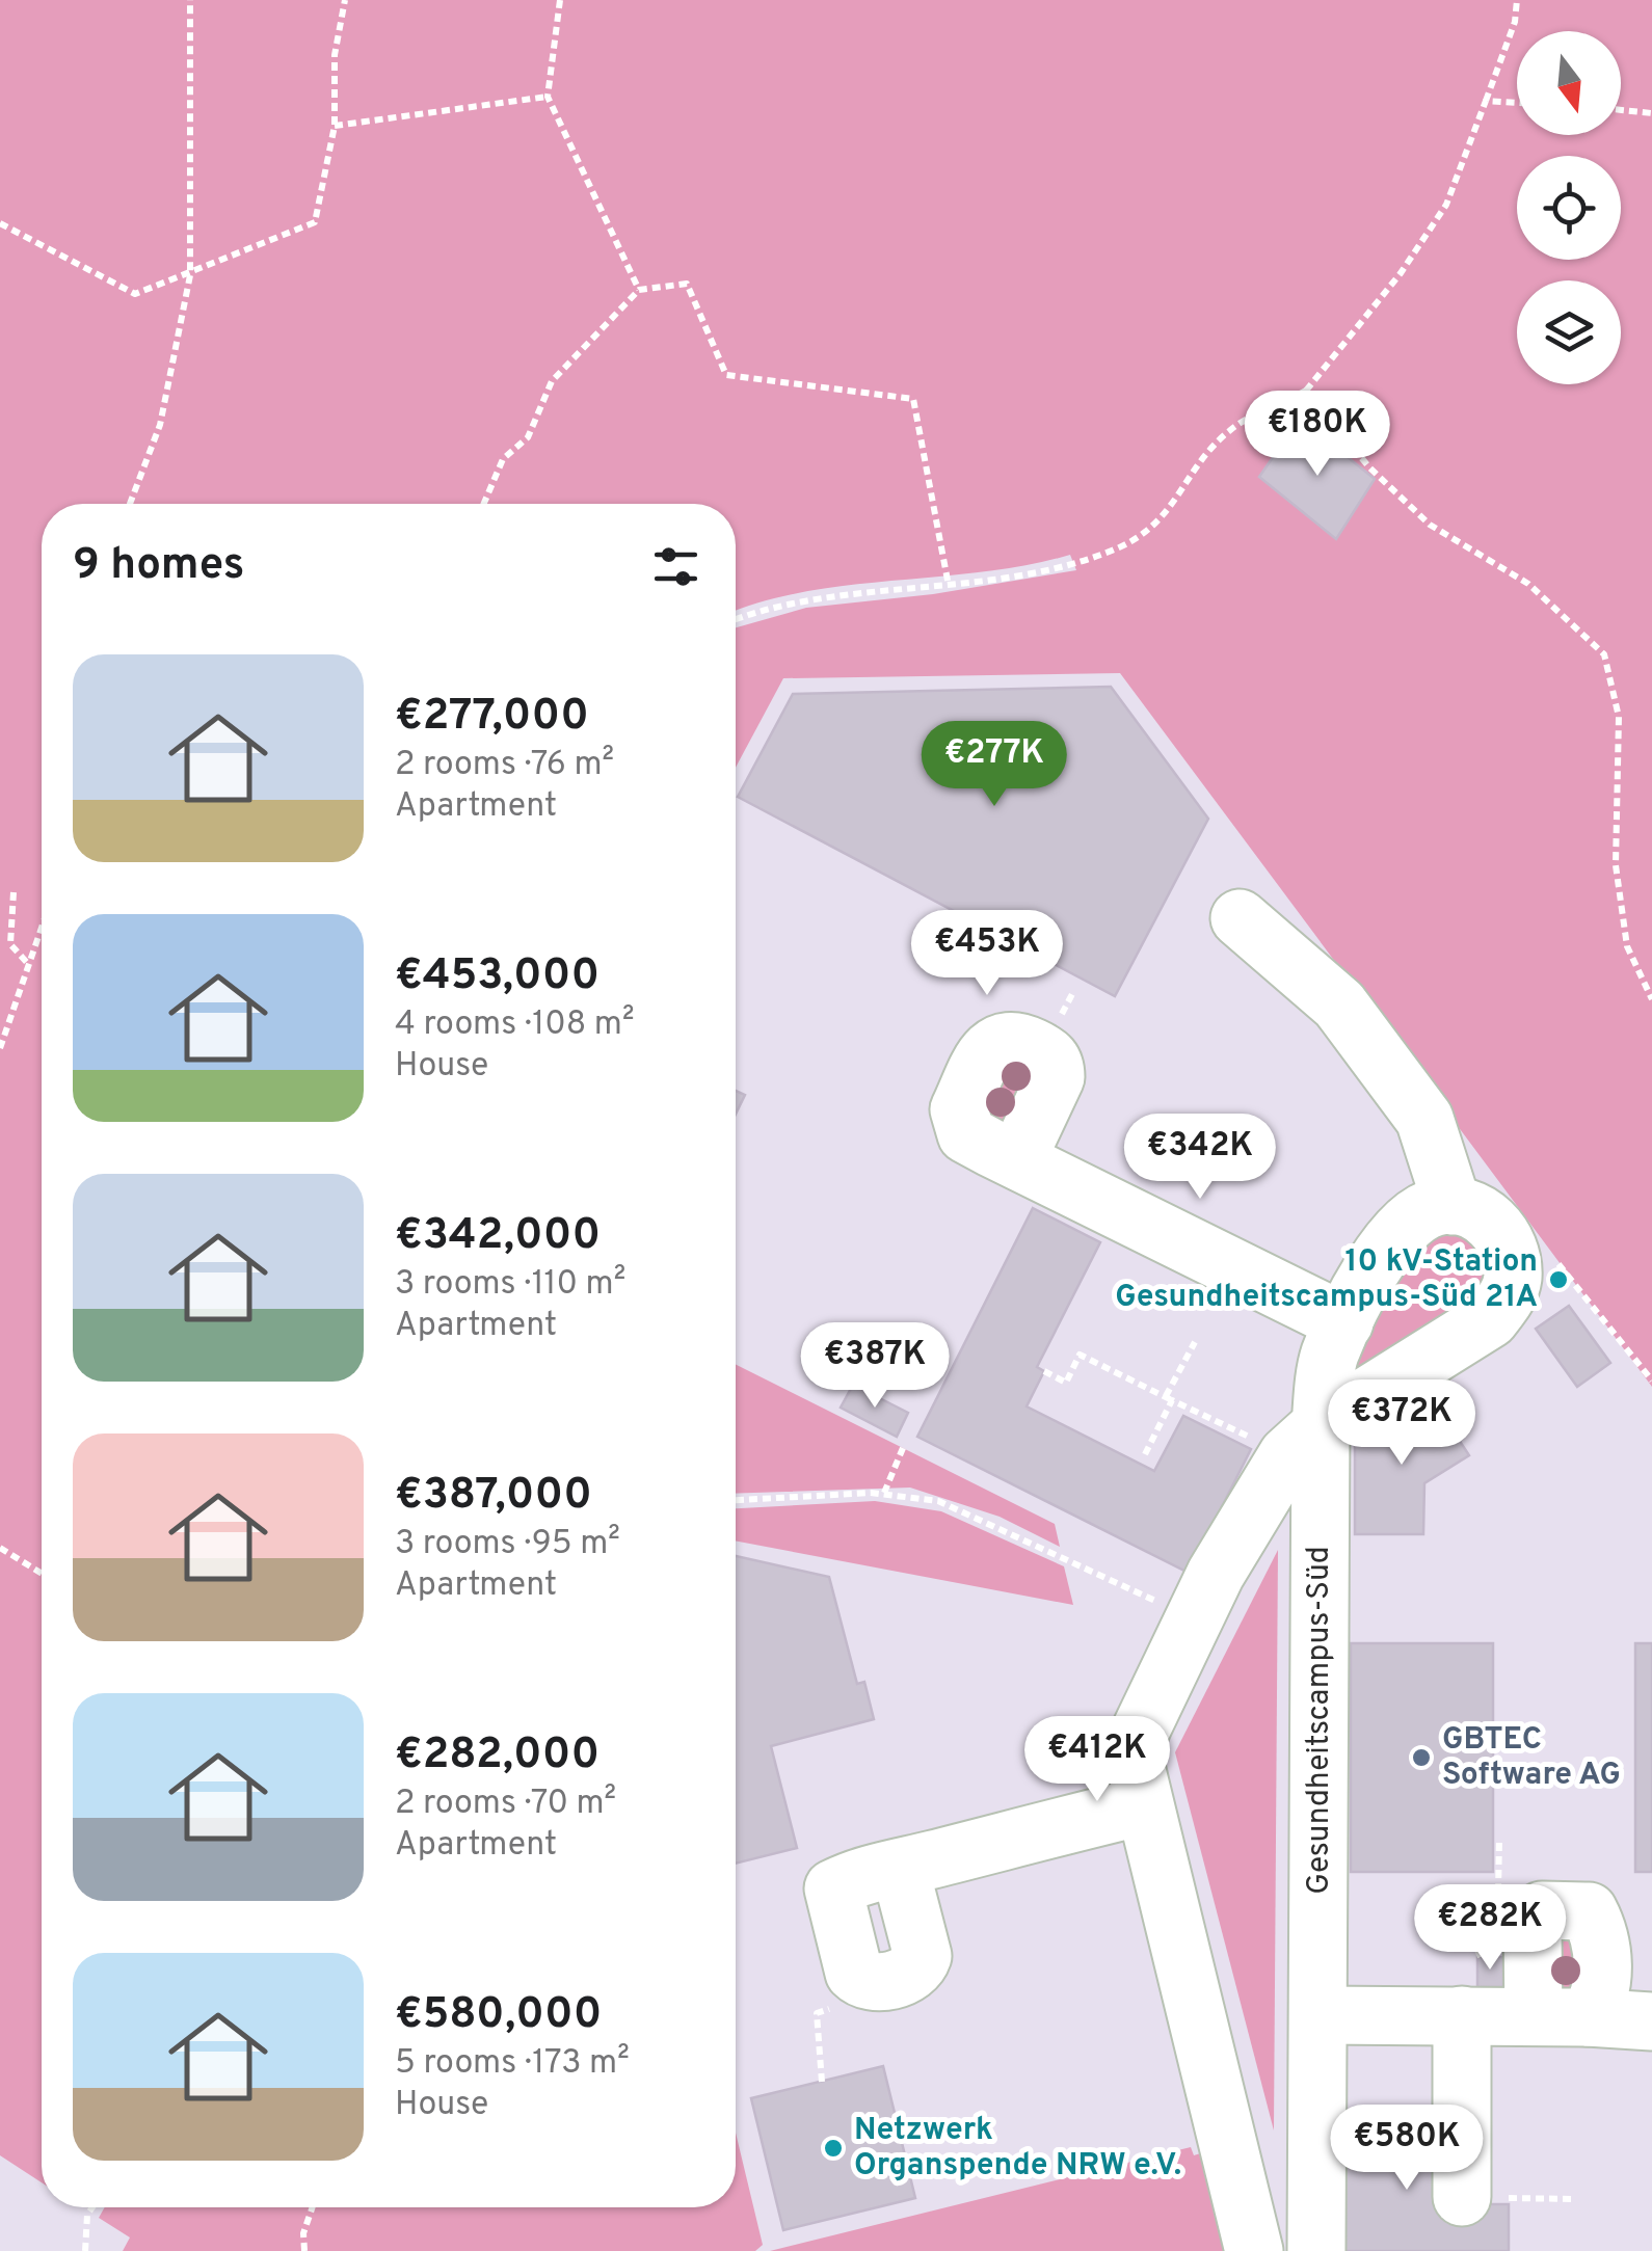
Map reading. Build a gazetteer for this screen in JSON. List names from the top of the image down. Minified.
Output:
{"streets":{"street":["Gesundheitscampus-Süd"]},"places":["10 kV-Station Gesundheitscampus-Süd 21A","GBTEC Software AG","Netzwerk Organspende NRW e.V."],"north":"bottom","page":{"price":["€180K","€277K","€453K","€342K","€387K","€372K","€412K","€282K","€580K"],"heading":"9 homes","list":[{"name":"€277,000","note":"2 rooms · 76 m² · Apartment"},{"name":"€453,000","note":"4 rooms · 108 m² · House"},{"name":"€342,000","note":"3 rooms · 110 m² · Apartment"},{"name":"€387,000","note":"3 rooms · 95 m² · Apartment"},{"name":"€282,000","note":"2 rooms · 70 m² · Apartment"},{"name":"€580,000","note":"5 rooms · 173 m² · House"}]}}
